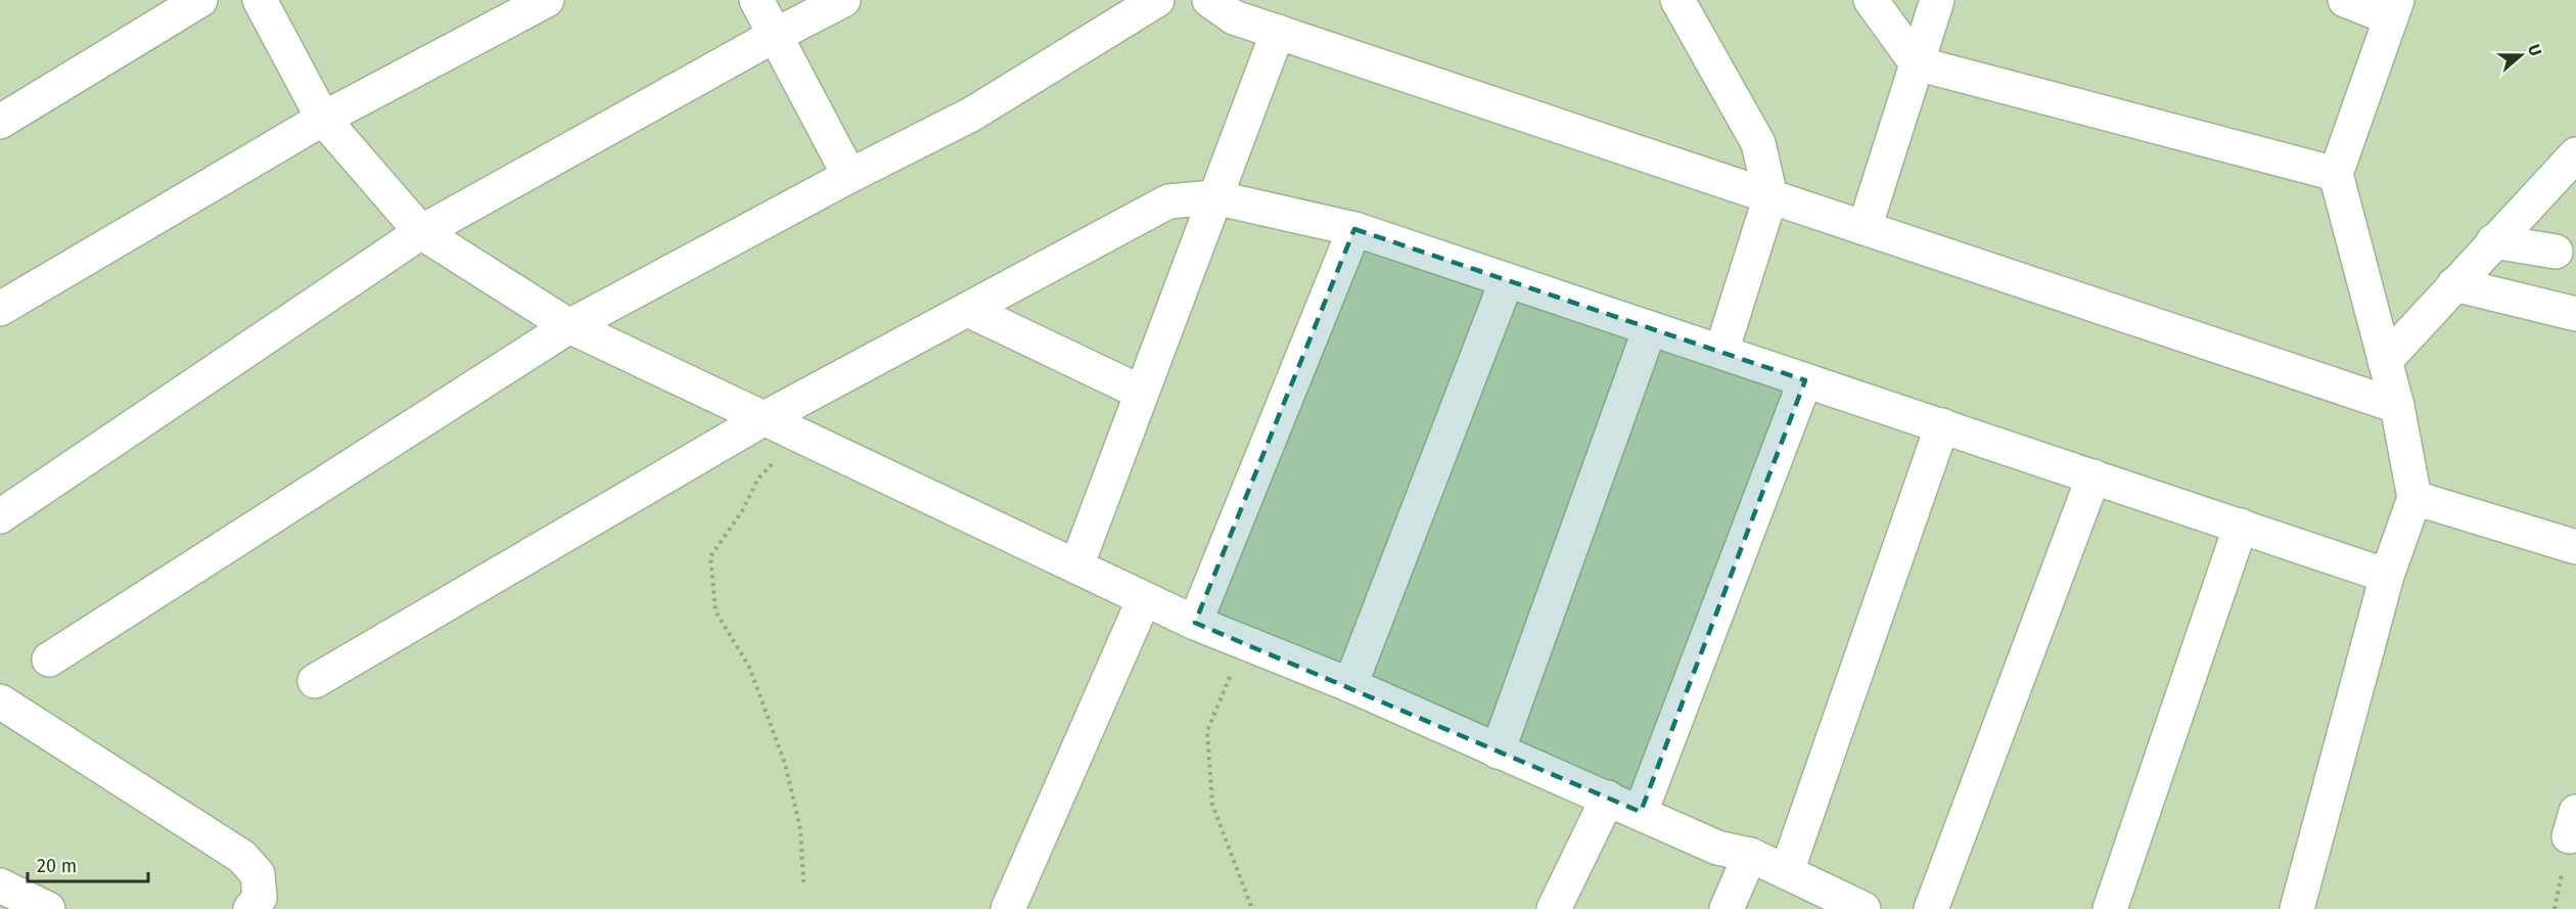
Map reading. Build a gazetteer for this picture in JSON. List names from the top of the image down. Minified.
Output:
{"scale_bar":"20 m","north":"right"}
